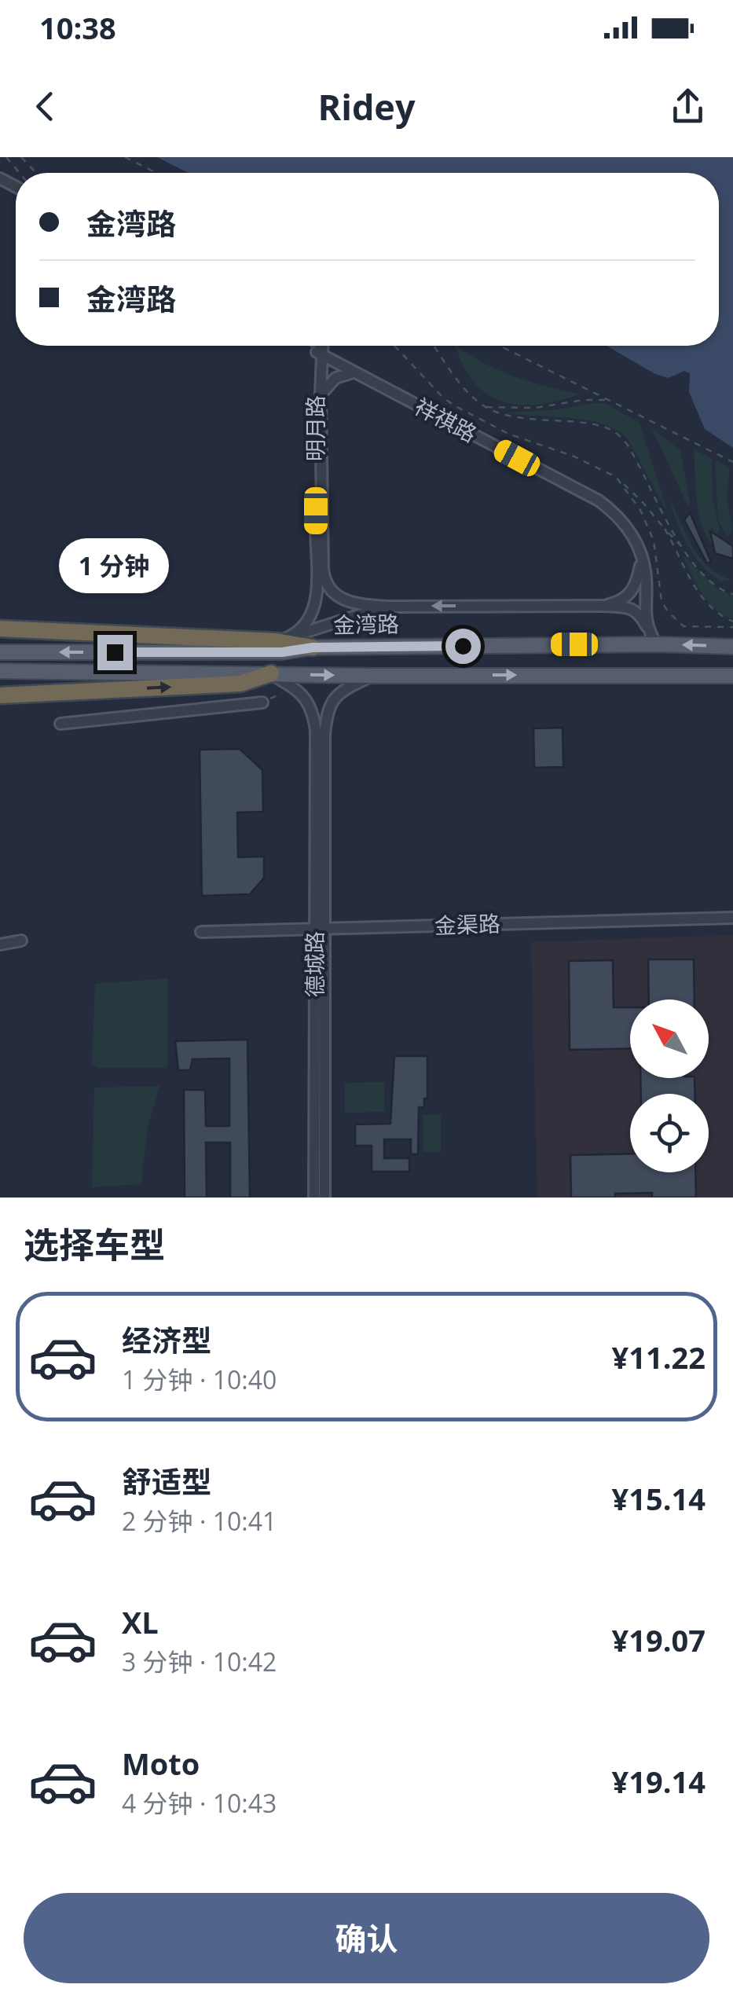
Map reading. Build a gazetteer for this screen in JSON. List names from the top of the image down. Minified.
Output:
{"streets":{"main road":["金湾路"],"street":["祥祺路","明月路","金渠路","德城路"]},"crossings":[["祥祺路","金湾路"],["金渠路","德城路"]],"north":"top left","page":{"status":"10:38","header":"Ridey","banner":["金湾路","金湾路"],"bubble":"1 分钟","heading":"选择车型","list":[{"name":"经济型","note":"1 分钟 · 10:40","value":"¥11.22"},{"name":"舒适型","note":"2 分钟 · 10:41","value":"¥15.14"},{"name":"XL","note":"3 分钟 · 10:42","value":"¥19.07"},{"name":"Moto","note":"4 分钟 · 10:43","value":"¥19.14"}],"buttons":"确认"}}
